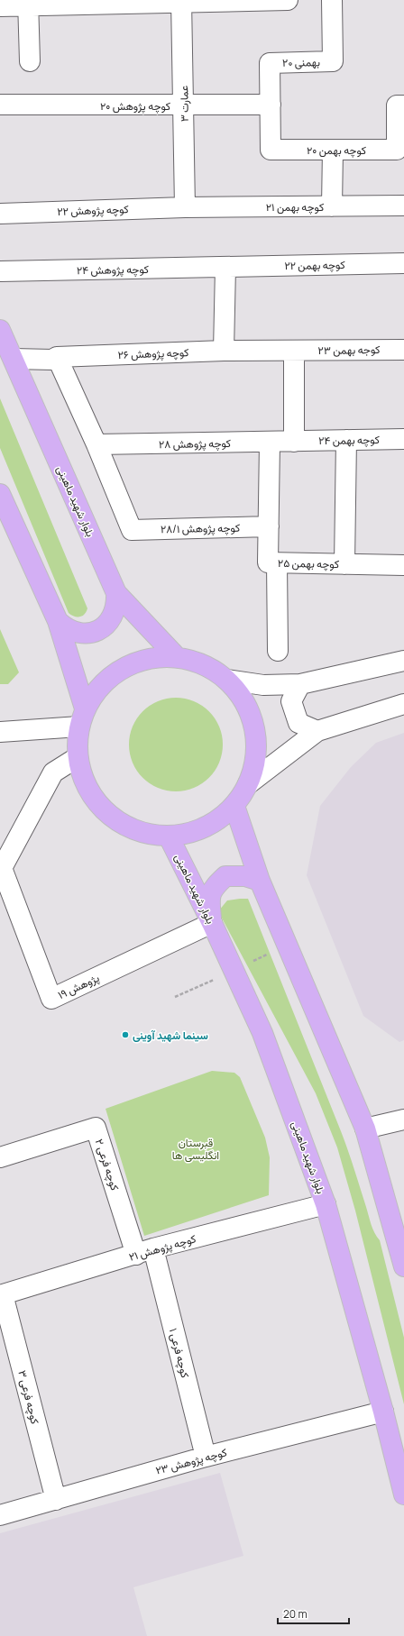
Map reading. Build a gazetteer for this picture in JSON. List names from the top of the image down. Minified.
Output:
{"streets":{"main road":["بلوار شهید ماهینی"],"street":["بهمنی ۲۰","عمارت ۳","کوچه پژوهش ۲۰","کوچه بهمن ۲۰","کوچه بهمن ۲۱","کوچه پژوهش ۲۲","کوچه بهمن ۲۲","کوچه پژوهش ۲۴","کوجه بهمن ۲۳","کوچه پژوهش ۲۶","کوچه بهمن ۲۴","کوچه پژوهش ۲۸","کوچه پژوهش ۲۸/۱","کوچه بهمن ۲۵","پژوهش ۱۹","کوچه فرعی ۲","کوچه پژوهش ۲۱","کوچه فرعی ۱","کوچه فرعی ۳","کوچه پژوهش ۲۳"]},"crossings":[["بهمنی ۲۰","کوچه پژوهش ۲۰"],["بهمنی ۲۰","کوچه بهمن ۲۰"],["عمارت ۳","کوچه پژوهش ۲۰"],["عمارت ۳","کوچه بهمن ۲۱"],["عمارت ۳","کوچه پژوهش ۲۲"],["کوچه پژوهش ۲۰","کوچه بهمن ۲۰"],["کوچه بهمن ۲۱","کوچه پژوهش ۲۲"],["کوچه بهمن ۲۲","کوچه پژوهش ۲۴"],["کوجه بهمن ۲۳","کوچه پژوهش ۲۶"],["کوچه پژوهش ۲۶","بلوار شهید ماهینی"],["کوچه بهمن ۲۴","کوچه پژوهش ۲۸"],["کوچه پژوهش ۲۸","کوچه پژوهش ۲۸/۱"],["کوچه پژوهش ۲۸","کوچه بهمن ۲۵"],["بلوار شهید ماهینی","پژوهش ۱۹"],["بلوار شهید ماهینی","کوچه پژوهش ۲۱"],["بلوار شهید ماهینی","کوچه پژوهش ۲۳"],["کوچه پژوهش ۲۸/۱","کوچه بهمن ۲۵"],["کوچه فرعی ۲","کوچه پژوهش ۲۱"],["کوچه فرعی ۲","کوچه فرعی ۱"],["کوچه پژوهش ۲۱","کوچه فرعی ۱"],["کوچه پژوهش ۲۱","کوچه فرعی ۳"],["کوچه فرعی ۱","کوچه پژوهش ۲۳"],["کوچه فرعی ۳","کوچه پژوهش ۲۳"]],"parks":["قبرستان انگلیسی ها"],"places":["سینما شهید آوینی"],"scale_bar":"20 m"}
